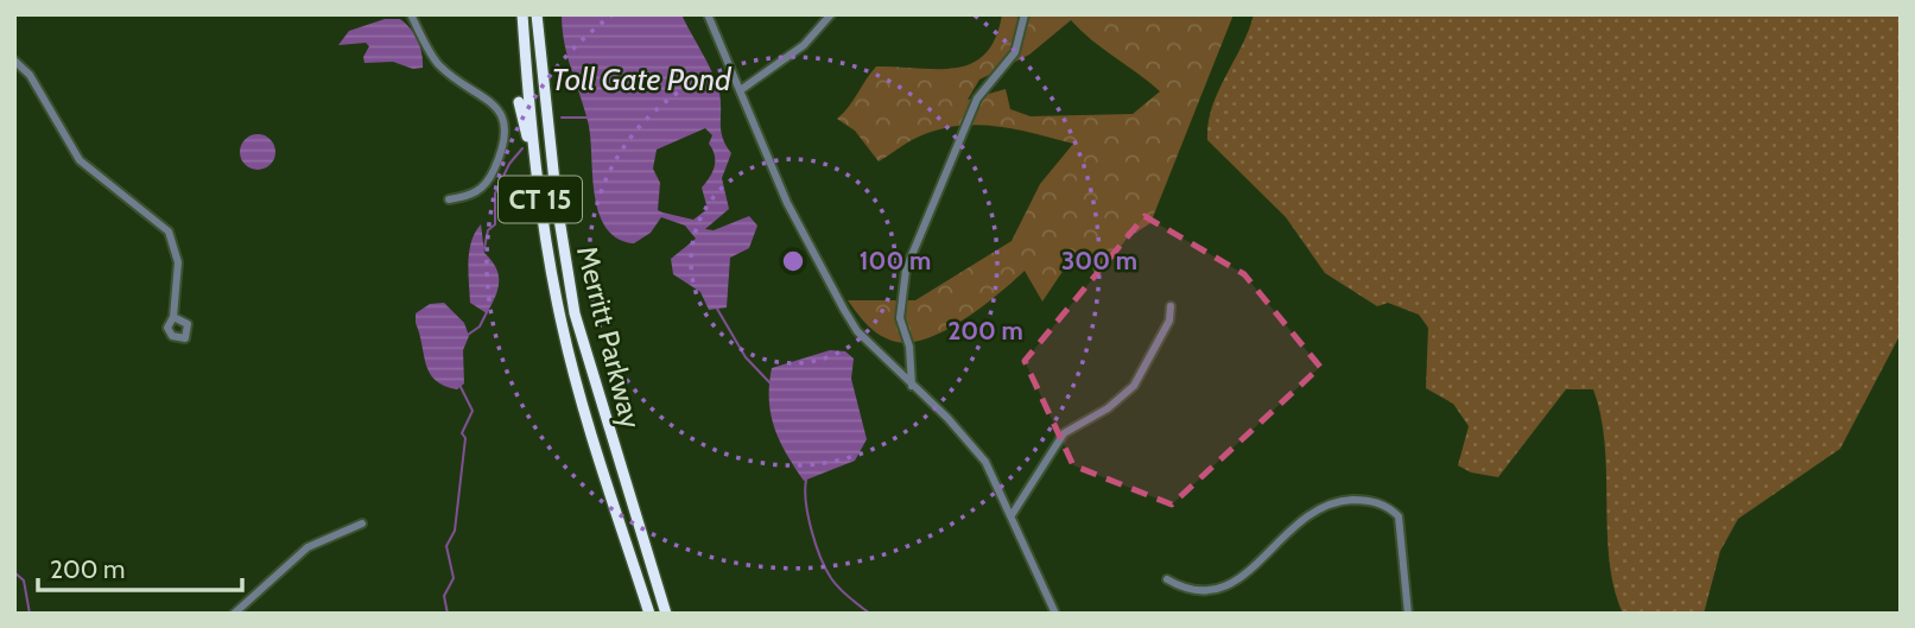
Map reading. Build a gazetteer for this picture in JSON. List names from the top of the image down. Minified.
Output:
{"streets":{"highway":["CT 15","Merritt Parkway"]},"water":["Toll Gate Pond"],"scale_bar":"200 m","rings":["100 m","300 m","200 m"]}
